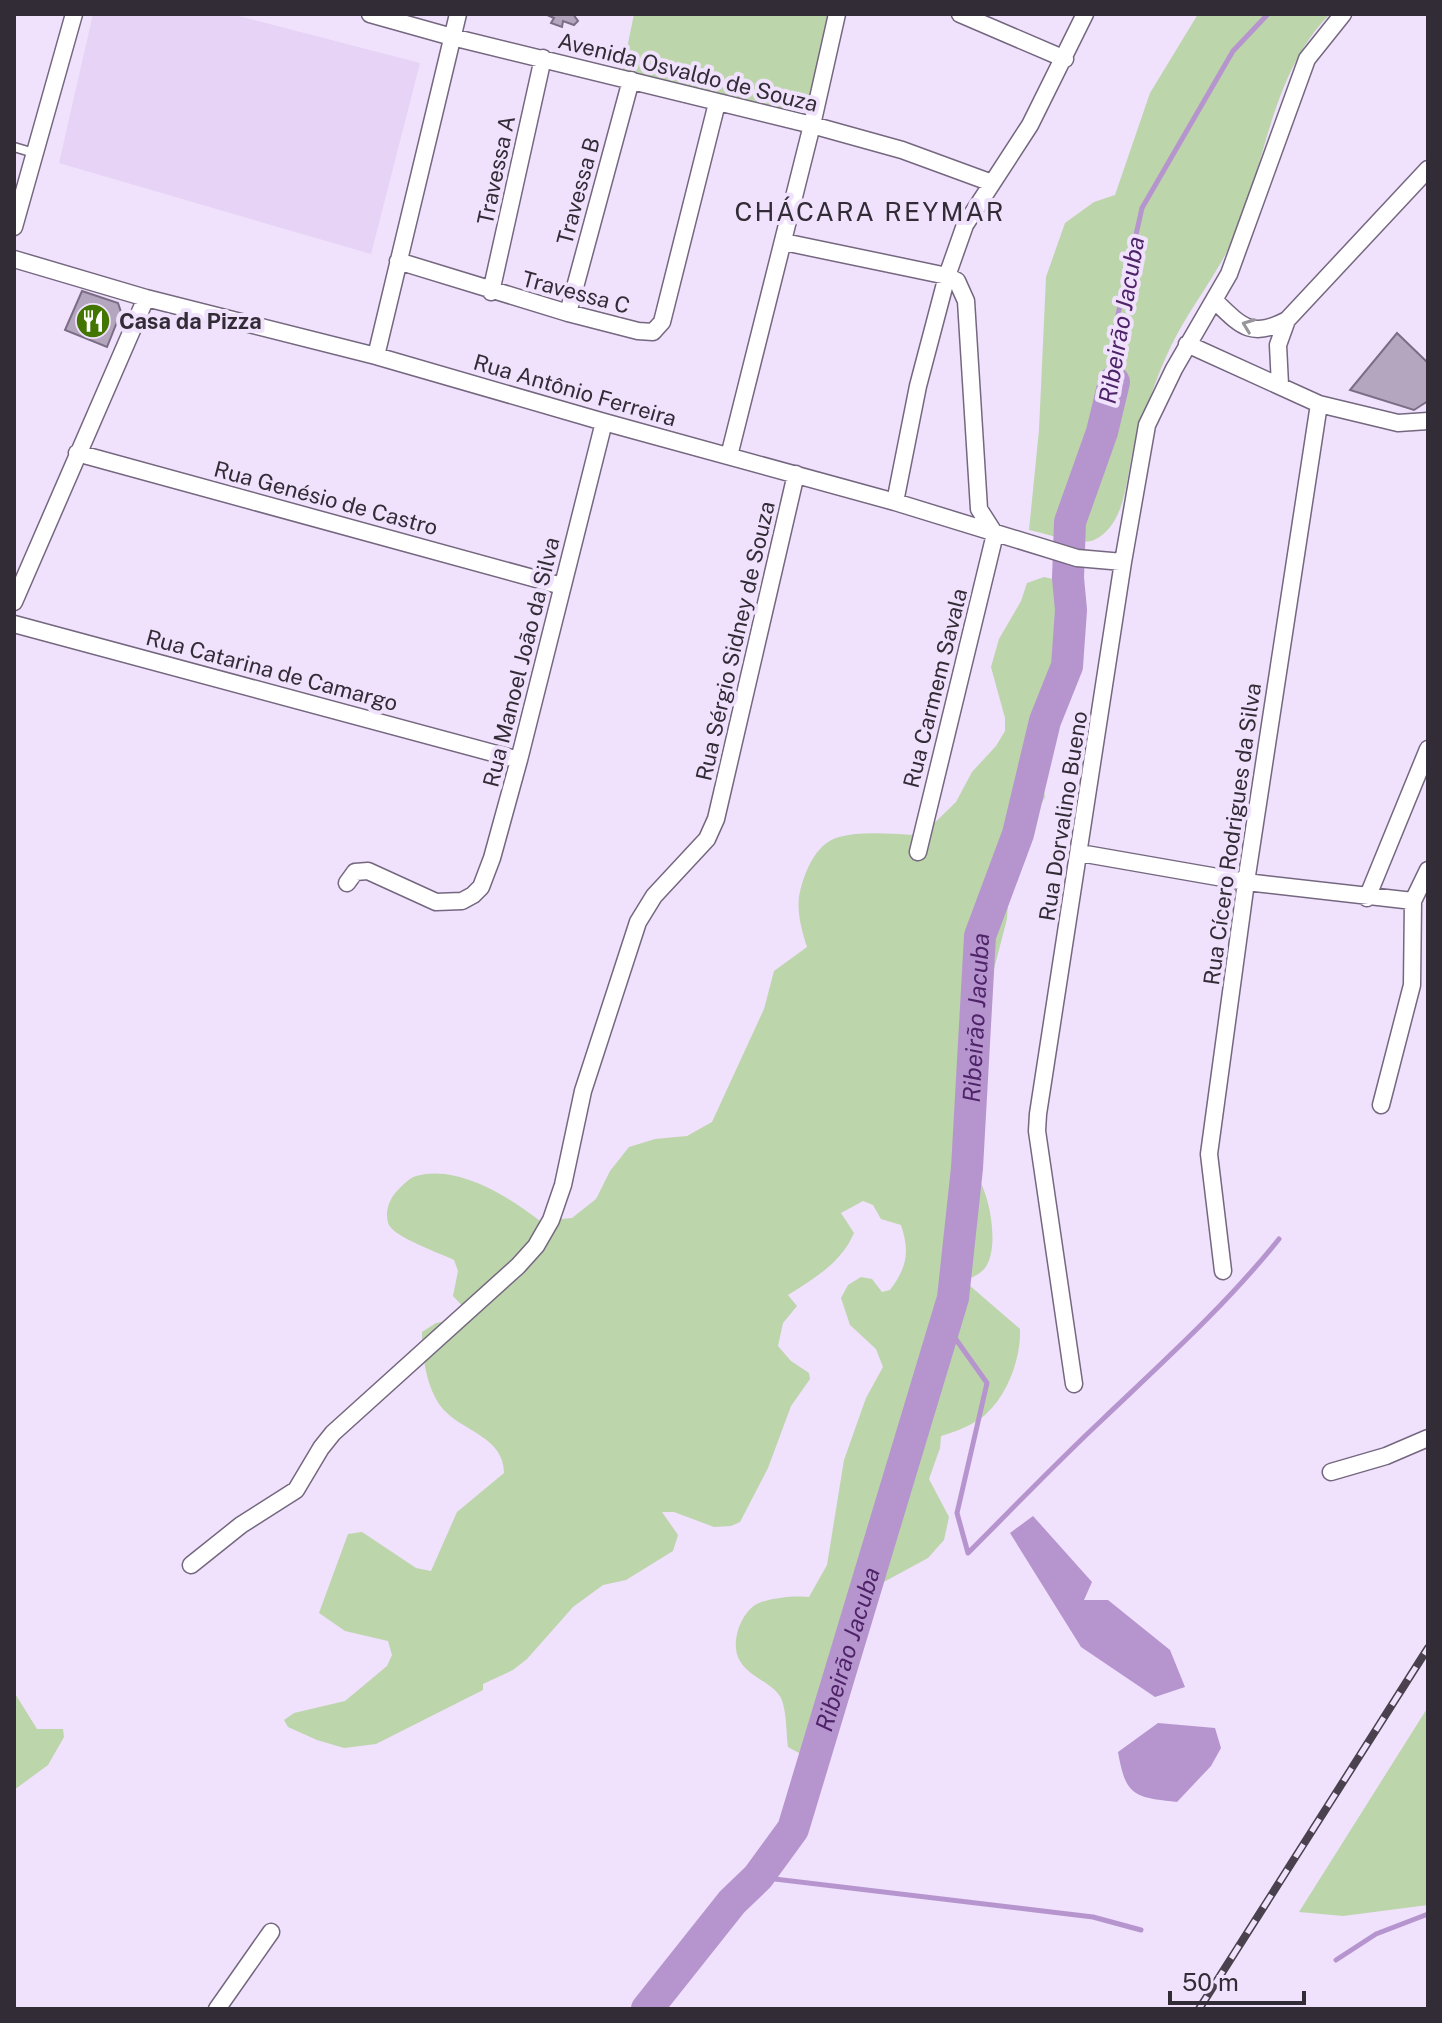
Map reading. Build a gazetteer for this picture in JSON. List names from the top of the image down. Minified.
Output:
{"streets":{"street":["Avenida Osvaldo de Souza","Travessa A","Travessa B","Travessa C","Rua Antônio Ferreira","Rua Genésio de Castro","Rua Sérgio Sidney de Souza","Rua Manoel João da Silva","Rua Catarina de Camargo","Rua Carmem Savala","Rua Dorvalino Bueno","Rua Cícero Rodrigues da Silva"]},"crossings":[["Avenida Osvaldo de Souza","Travessa A"],["Avenida Osvaldo de Souza","Travessa B"],["Avenida Osvaldo de Souza","Travessa C"],["Travessa A","Travessa C"],["Travessa B","Travessa C"],["Rua Antônio Ferreira","Rua Sérgio Sidney de Souza"],["Rua Antônio Ferreira","Rua Manoel João da Silva"],["Rua Antônio Ferreira","Rua Carmem Savala"],["Rua Antônio Ferreira","Rua Dorvalino Bueno"],["Rua Genésio de Castro","Rua Manoel João da Silva"],["Rua Manoel João da Silva","Rua Catarina de Camargo"]],"districts":["CHÁCARA REYMAR"],"water":["Ribeirão Jacuba"],"places":{"restaurant":["Casa da Pizza"]},"scale_bar":"50 m"}
